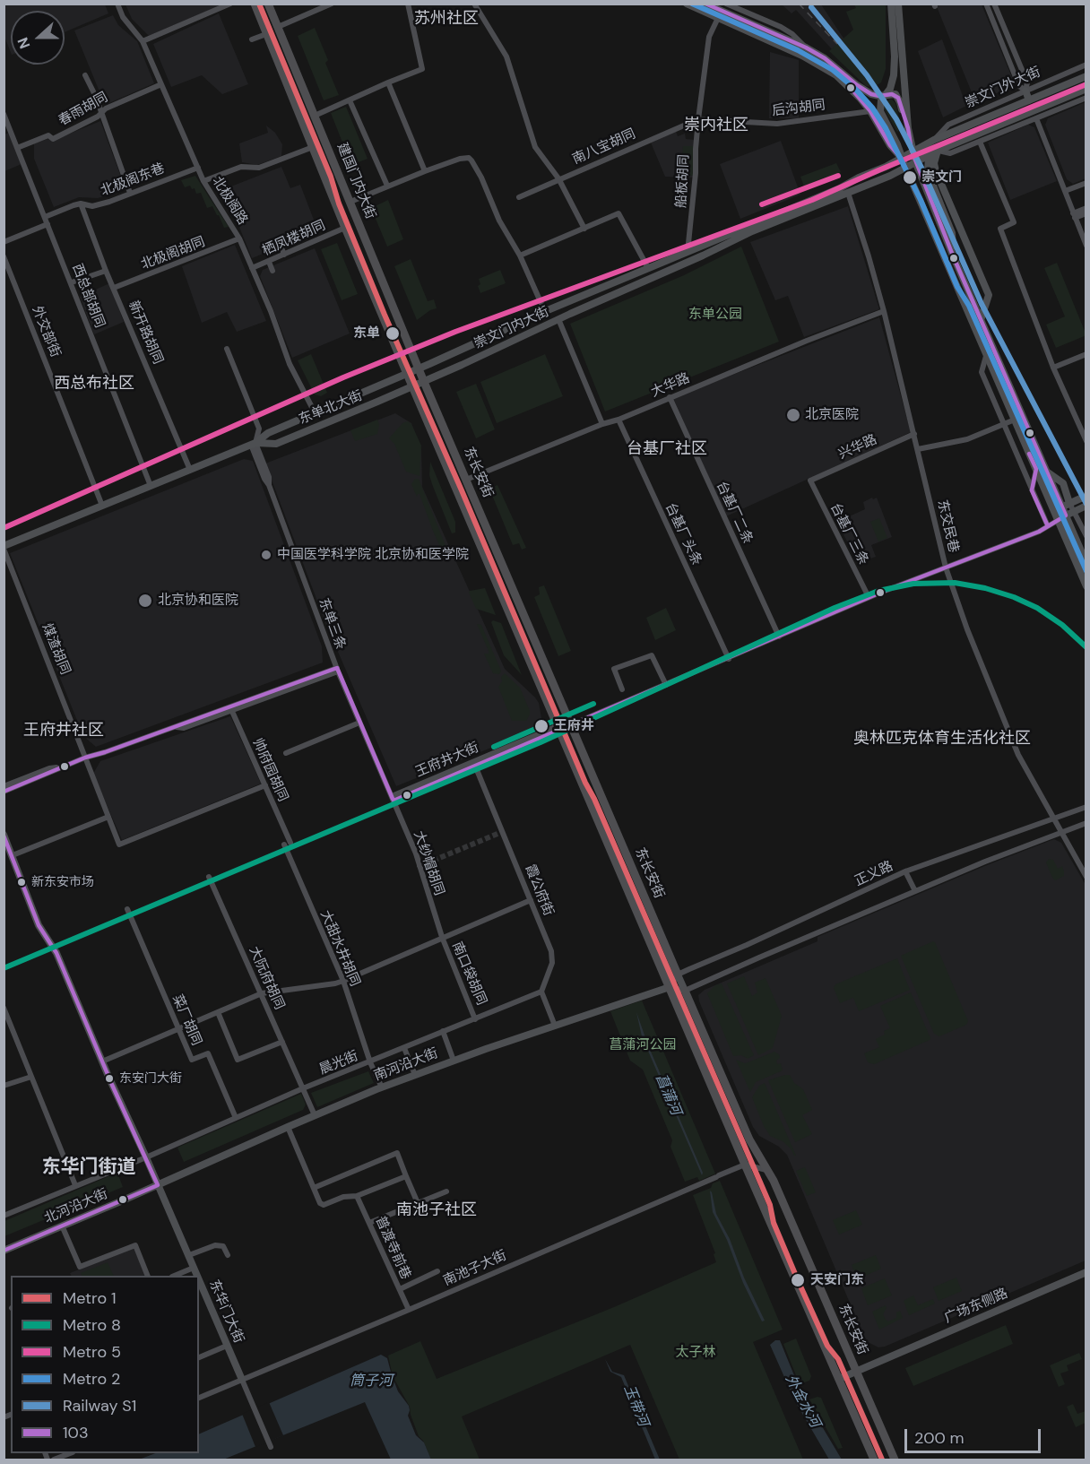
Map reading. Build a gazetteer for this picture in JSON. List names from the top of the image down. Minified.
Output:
{"streets":{"highway":["建国门内大街","东长安街"],"main road":["崇文门外大街","崇文门内大街","东单北大街","南河沿大街","北河沿大街","广场东侧路","东华门大街"],"street":["后沟胡同","春雨胡同","南八宝胡同","北极阁东巷","船板胡同","北极阁路","栖凤楼胡同","北极阁胡同","西总部胡同","外交部街","新开路胡同","大华路","兴华路","台基厂二条","东交民巷","台基厂头条","台基厂三条","东单三条","煤渣胡同","王府井大街","帅府园胡同","大纱帽胡同","正义路","霞公府街","大甜水井胡同","南口袋胡同","大阮府胡同","菜厂胡同","晨光街","普渡寺前巷","南池子大街"]},"crossings":[["崇文门外大街","崇文门内大街"],["后沟胡同","南八宝胡同"],["后沟胡同","船板胡同"],["春雨胡同","北极阁路"],["春雨胡同","西总部胡同"],["南八宝胡同","船板胡同"],["北极阁东巷","北极阁路"],["北极阁东巷","西总部胡同"],["北极阁东巷","新开路胡同"],["建国门内大街","栖凤楼胡同"],["建国门内大街","崇文门内大街"],["建国门内大街","东单北大街"],["建国门内大街","东长安街"],["船板胡同","崇文门内大街"],["北极阁路","栖凤楼胡同"],["北极阁路","北极阁胡同"],["北极阁路","东单北大街"],["北极阁胡同","新开路胡同"],["西总部胡同","东单北大街"],["崇文门内大街","东单北大街"],["崇文门内大街","东长安街"],["崇文门内大街","东交民巷"],["外交部街","东单北大街"],["新开路胡同","东单北大街"],["大华路","东长安街"],["大华路","台基厂二条"],["大华路","东交民巷"],["大华路","台基厂头条"],["东单北大街","东长安街"],["东单北大街","东单三条"],["东单北大街","煤渣胡同"],["兴华路","东交民巷"],["兴华路","台基厂三条"],["东长安街","王府井大街"],["东长安街","正义路"],["东长安街","南河沿大街"],["东长安街","南池子大街"],["东长安街","广场东侧路"],["东交民巷","正义路"],["东单三条","王府井大街"],["东单三条","大纱帽胡同"],["煤渣胡同","帅府园胡同"],["王府井大街","大纱帽胡同"],["王府井大街","霞公府街"],["帅府园胡同","大甜水井胡同"],["大纱帽胡同","南口袋胡同"],["霞公府街","晨光街"],["大甜水井胡同","晨光街"],["大甜水井胡同","南河沿大街"],["南口袋胡同","晨光街"],["大阮府胡同","晨光街"],["大阮府胡同","南河沿大街"],["菜厂胡同","晨光街"],["南河沿大街","北河沿大街"],["南河沿大街","东华门大街"],["北河沿大街","东华门大街"],["普渡寺前巷","南池子大街"],["南池子大街","东华门大街"]],"districts":["苏州社区","崇内社区","西总布社区","台基厂社区","王府井社区","奥林匹克体育生活化社区","东华门街道","南池子社区"],"water":["菖蒲河","筒子河","外金水河","玉带河"],"parks":["东单公园","菖蒲河公园","太子林"],"places":["崇文门","东单","北京医院","中国医学科学院 北京协和医学院","北京协和医院","王府井","新东安市场","东安门大街","天安门东"],"lines":["metro line 1","metro line 2","transit line 103","rail line S1","metro line 5","metro line 8"],"legend":["Metro 1","Metro 8","Metro 5","Metro 2","Railway S1","103"],"scale_bar":"200 m","north":"left"}
